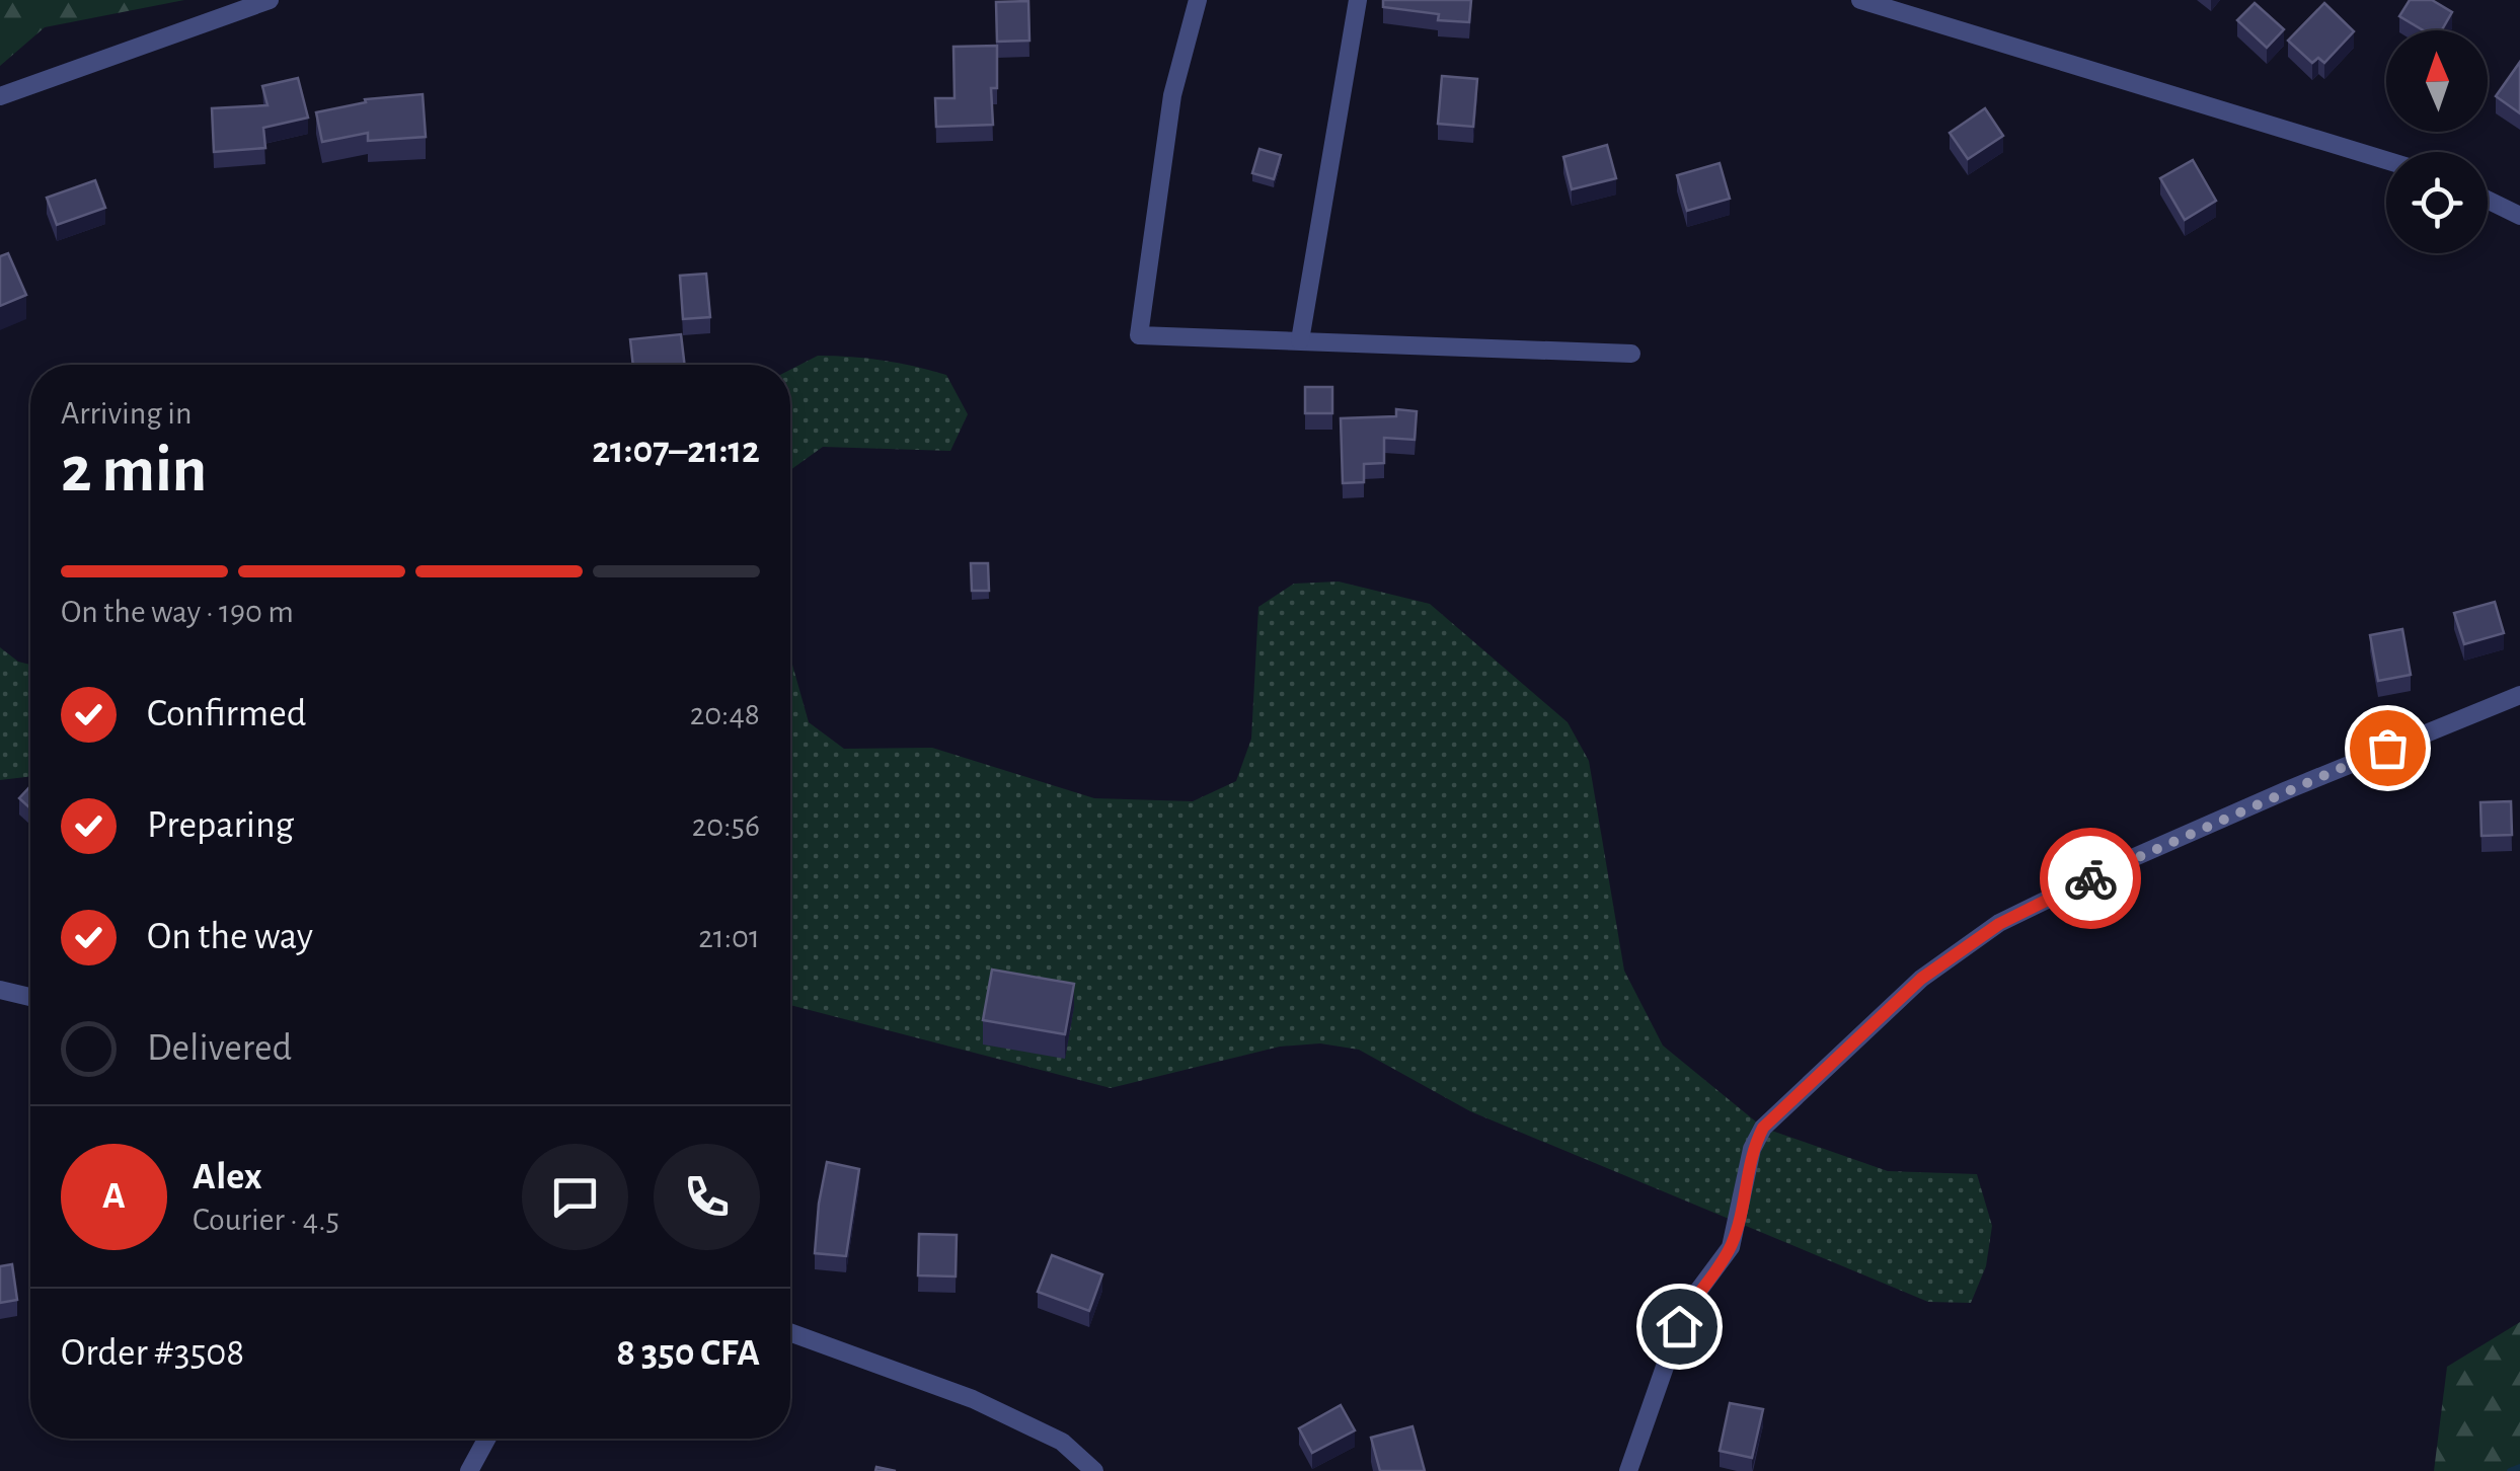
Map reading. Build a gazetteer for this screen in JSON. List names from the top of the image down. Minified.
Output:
{"north":"top","page":{"heading":["2 min","Arriving in","21:07–21:12"],"panel":["Alex","Courier · 4.5","Order #3508","8 350 CFA"],"bar":"On the way · 190 m","list":[["Confirmed","20:48"],["Preparing","20:56"],["On the way","21:01"],"Delivered"],"round":"A"}}
